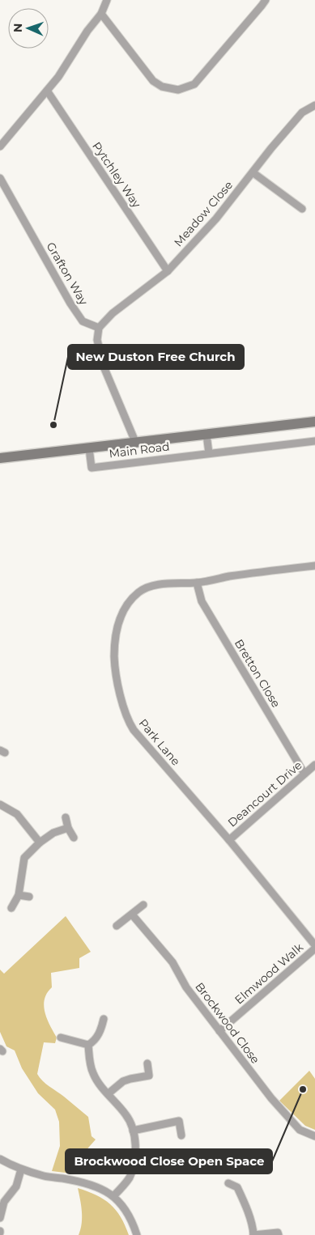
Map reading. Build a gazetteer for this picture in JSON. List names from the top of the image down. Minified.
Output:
{"streets":{"street":["Pytchley Way","Meadow Close","Grafton Way","Main Road","Bretton Close","Park Lane","Deancourt Drive","Elmwood Walk","Brockwood Close"]},"crossings":[["Pytchley Way","Meadow Close"],["Meadow Close","Grafton Way"],["Bretton Close","Park Lane"],["Bretton Close","Deancourt Drive"],["Park Lane","Deancourt Drive"],["Elmwood Walk","Brockwood Close"]],"places":["New Duston Free Church","Brockwood Close Open Space"],"north":"left"}
